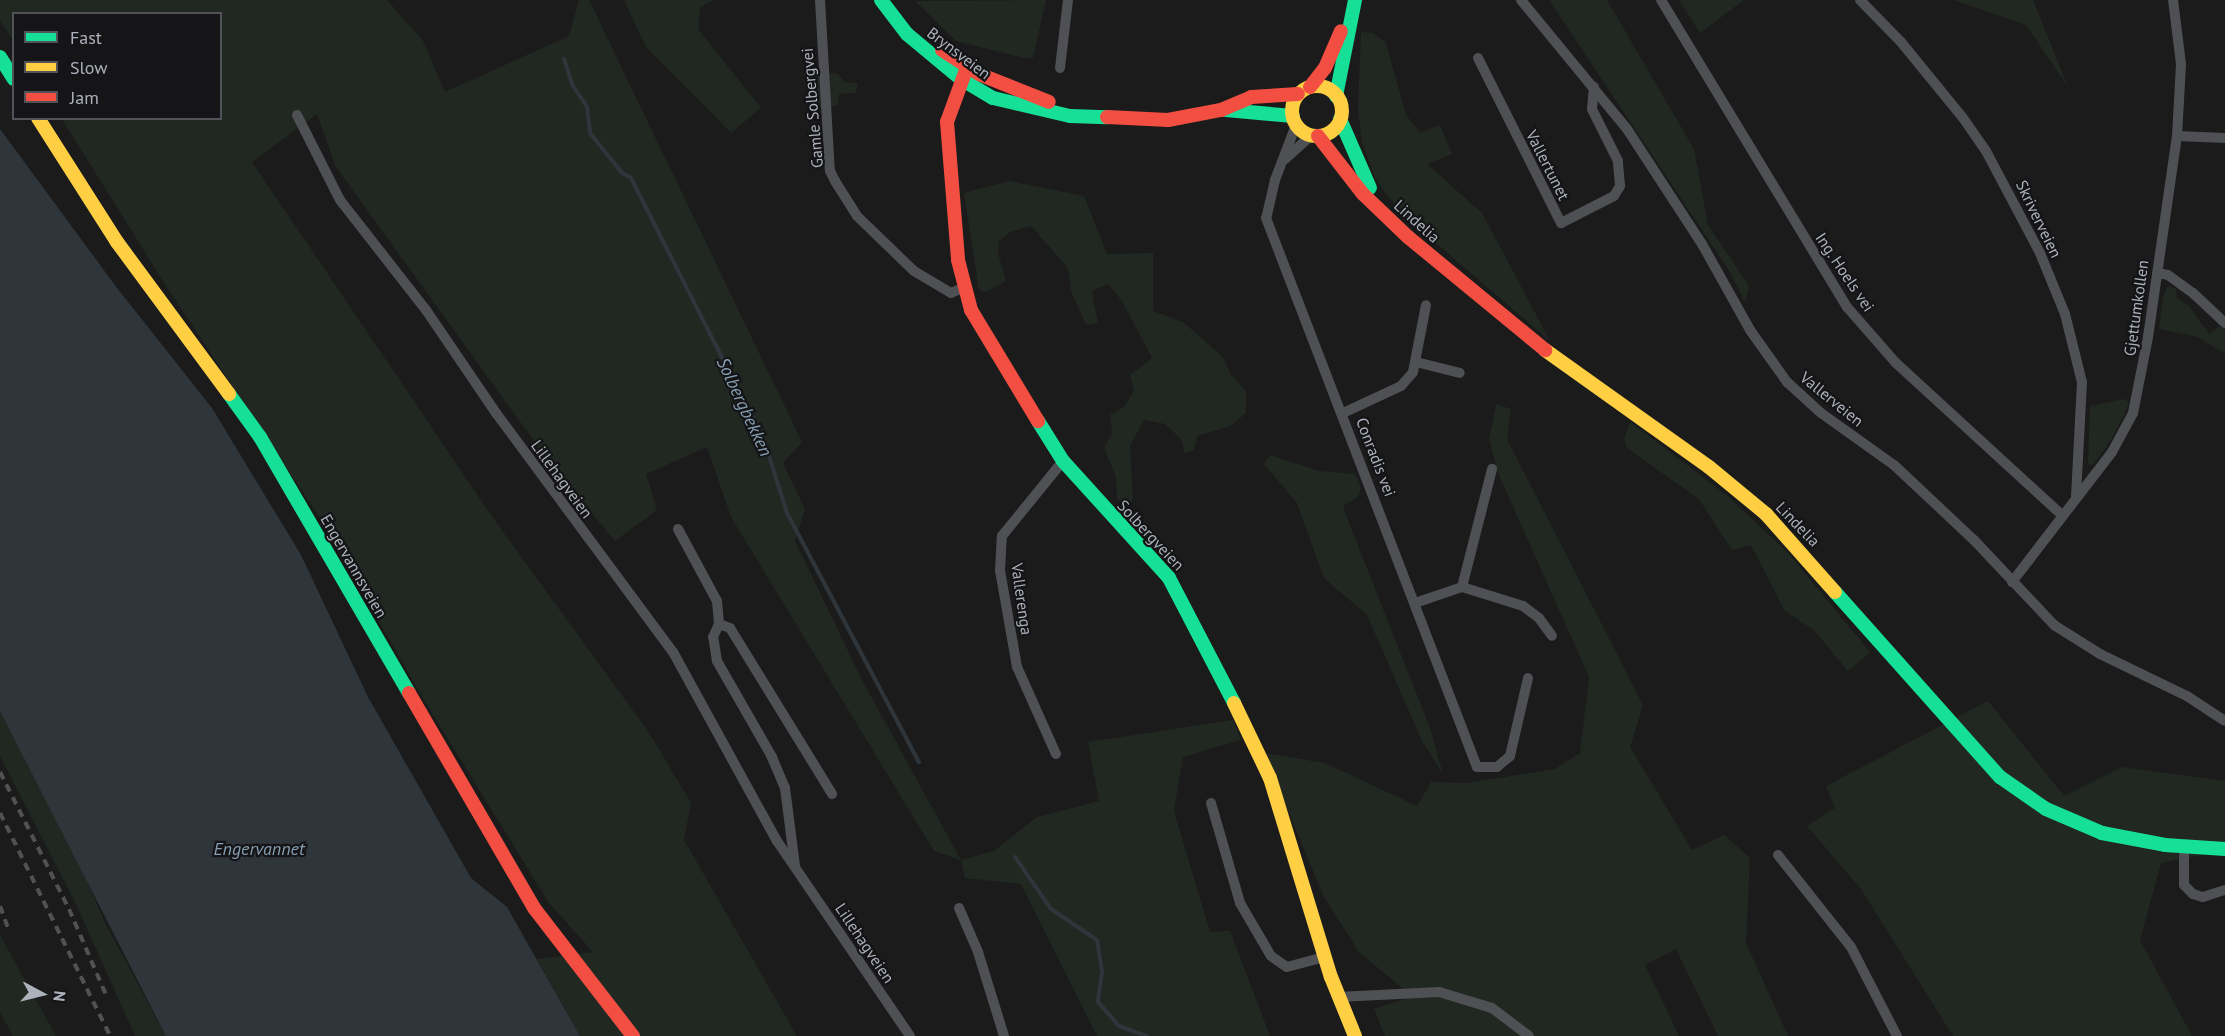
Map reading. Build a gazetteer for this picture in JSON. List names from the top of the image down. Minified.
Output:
{"streets":{"main road":["Brynsveien","Lindelia","Solbergveien","Engervannsveien"],"street":["Gamle Solbergvei","Vallertunet","Skriverveien","Ing. Hoels vei","Gjettumkollen","Vallerveien","Conradis vei","Lillehagveien","Vallerenga"]},"crossings":[["Brynsveien","Lindelia"],["Brynsveien","Conradis vei"],["Brynsveien","Solbergveien"],["Gamle Solbergvei","Solbergveien"],["Vallertunet","Vallerveien"],["Skriverveien","Gjettumkollen"],["Lindelia","Conradis vei"],["Ing. Hoels vei","Gjettumkollen"],["Gjettumkollen","Vallerveien"],["Solbergveien","Vallerenga"]],"water":["Solbergbekken","Engervannet"],"legend":["Fast","Slow","Jam"],"north":"right"}
